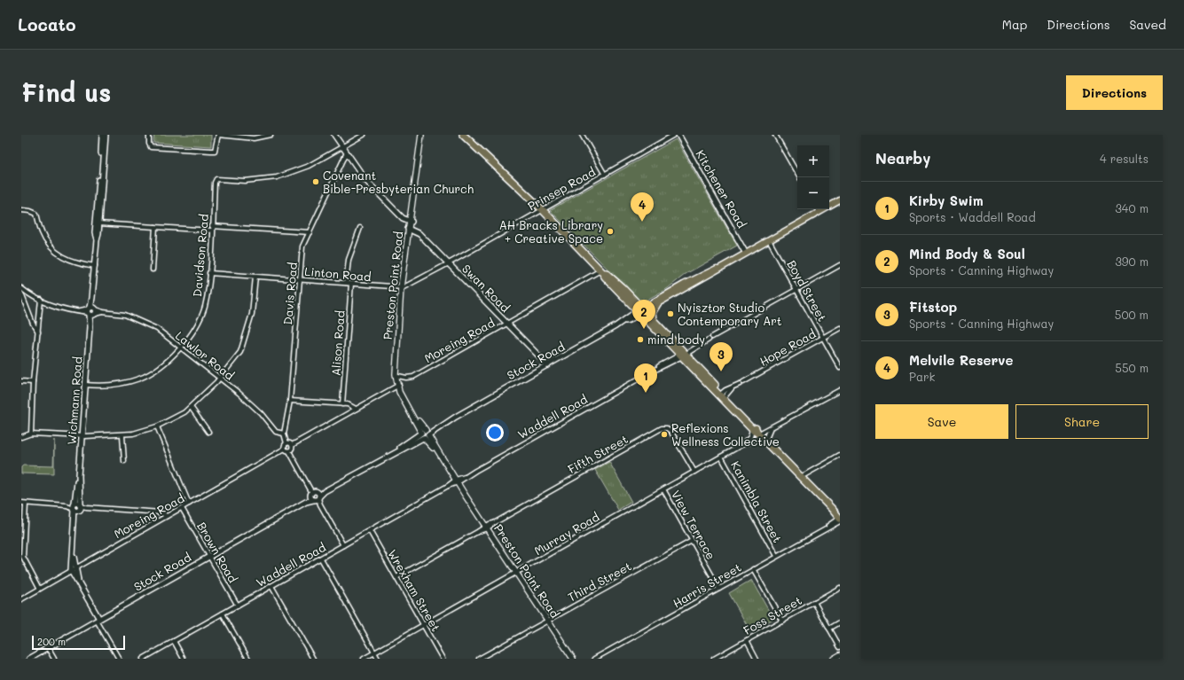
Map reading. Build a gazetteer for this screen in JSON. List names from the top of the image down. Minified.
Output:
{"streets":{"main road":["Preston Point Road","Stock Road"],"street":["Prinsep Road","Kitchener Road","Davidson Road","Linton Road","Swan Road","Boyd Street","Davis Road","Moreing Road","Alison Road","Hope Road","Lawlor Road","Wichmann Road","Waddell Road","Fifth Street","Kanimbla Street","View Terrace","Murray Road","Brown Road","Third Street","Harris Street","Wrexham Street","Foss Street"]},"crossings":[["Prinsep Road","Linton Road"],["Prinsep Road","Preston Point Road"],["Prinsep Road","Swan Road"],["Kitchener Road","Stock Road"],["Davidson Road","Linton Road"],["Davidson Road","Lawlor Road"],["Davidson Road","Wichmann Road"],["Linton Road","Preston Point Road"],["Linton Road","Davis Road"],["Linton Road","Alison Road"],["Preston Point Road","Swan Road"],["Preston Point Road","Moreing Road"],["Preston Point Road","Stock Road"],["Preston Point Road","Waddell Road"],["Preston Point Road","Fifth Street"],["Preston Point Road","Murray Road"],["Preston Point Road","Third Street"],["Swan Road","Moreing Road"],["Swan Road","Stock Road"],["Boyd Street","Hope Road"],["Boyd Street","Stock Road"],["Davis Road","Lawlor Road"],["Moreing Road","Wichmann Road"],["Moreing Road","Brown Road"],["Lawlor Road","Wichmann Road"],["Stock Road","Wichmann Road"],["Stock Road","Brown Road"],["Waddell Road","Brown Road"],["Waddell Road","Wrexham Street"],["Fifth Street","Murray Road"],["Fifth Street","Wrexham Street"],["Kanimbla Street","Murray Road"],["Kanimbla Street","Harris Street"],["View Terrace","Murray Road"],["View Terrace","Third Street"],["View Terrace","Harris Street"],["Murray Road","Wrexham Street"]],"places":["Covenant Bible-Presbyterian Church","AH Bracks Library + Creative Space","Nyisztor Studio Contemporary Art","mind body","Reflexions Wellness Collective"],"scale_bar":"200 m","page":{"header":"Locato","nav":["Map","Directions","Saved"],"buttons":["Directions",["Save","Share"]],"title":"Find us","heading":["Nearby","4 results"],"map_buttons":["+","−"],"list":[{"mark":"1","name":"Kirby Swim","note":"Sports · Waddell Road","value":"340 m"},{"mark":"2","name":"Mind Body & Soul","note":"Sports · Canning Highway","value":"390 m"},{"mark":"3","name":"Fitstop","note":"Sports · Canning Highway","value":"500 m"},{"mark":"4","name":"Melvile Reserve","note":"Park","value":"550 m"}],"pins":["4","2","3","1"],"scale":"200 m"}}
